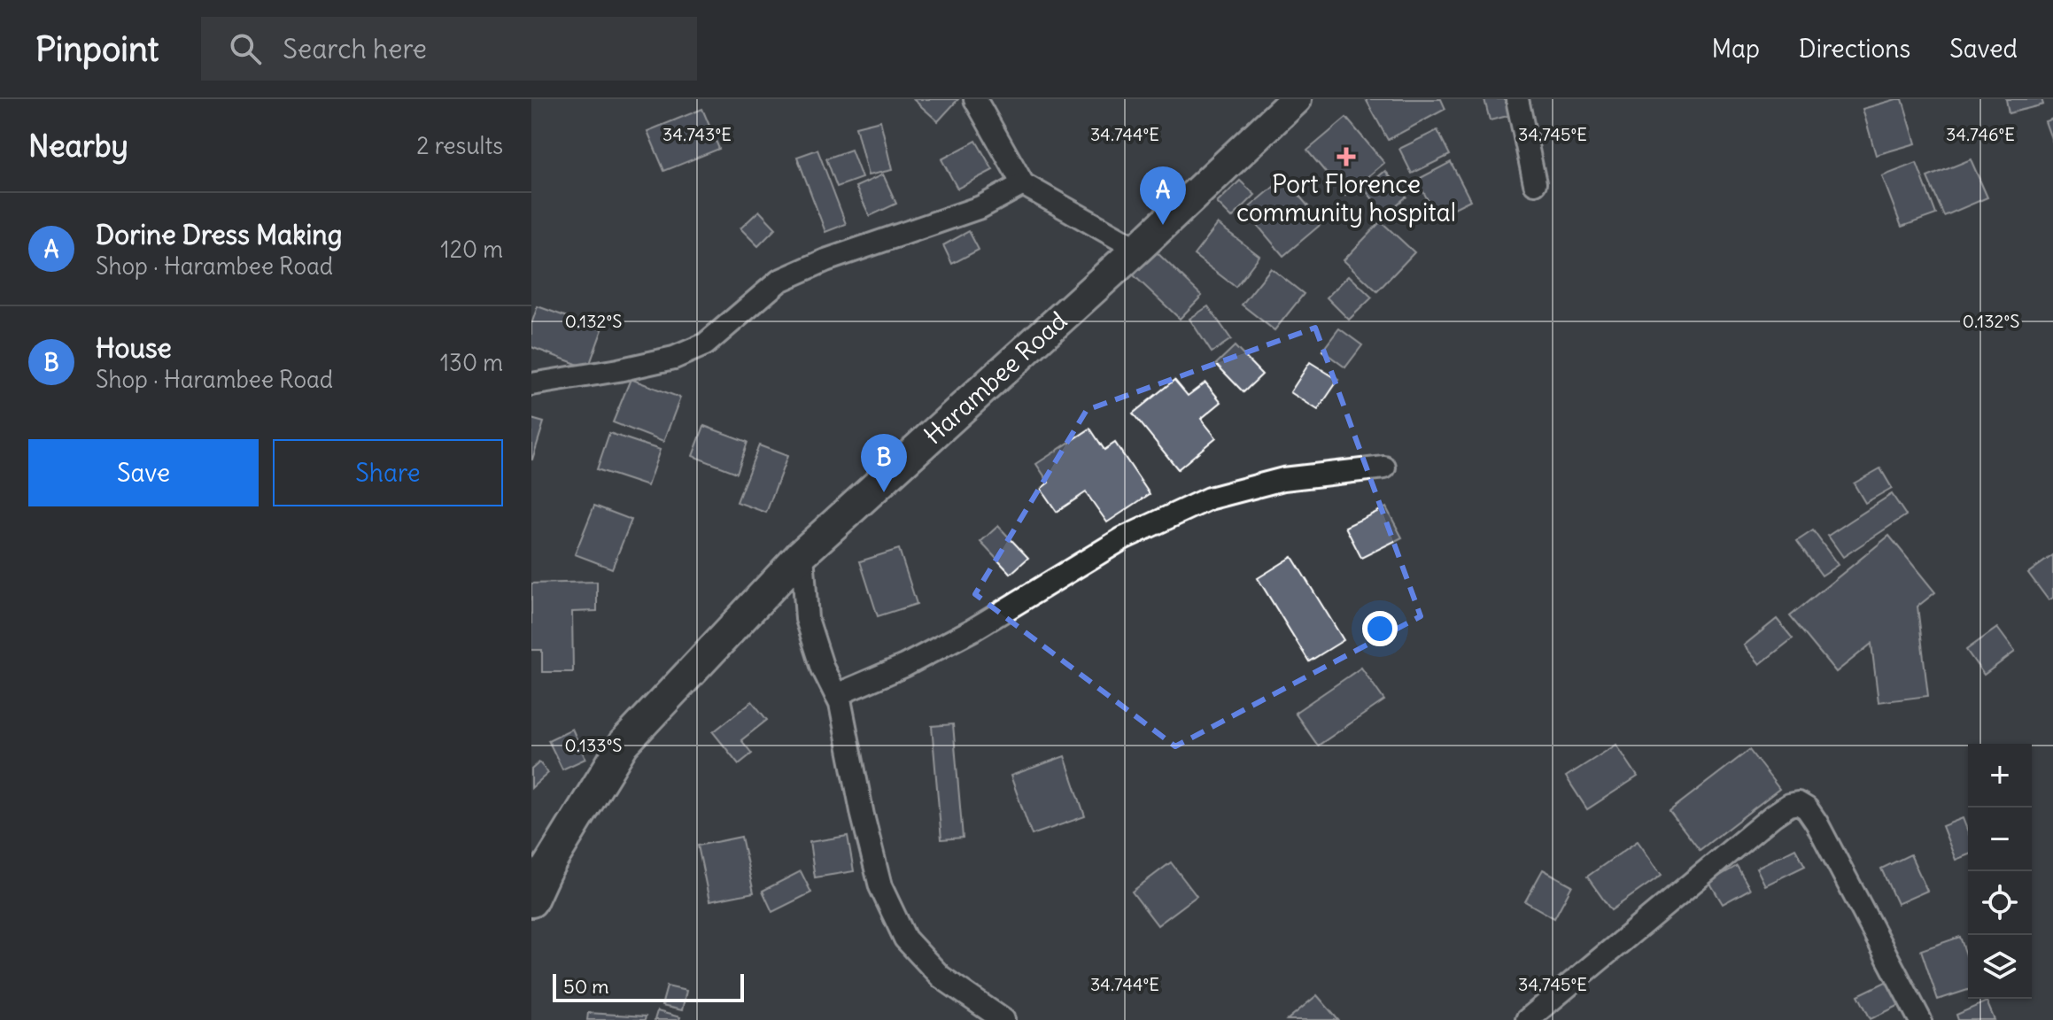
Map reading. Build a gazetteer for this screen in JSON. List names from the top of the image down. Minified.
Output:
{"streets":{"main road":["Harambee Road"]},"places":{"health":["Port Florence community hospital"]},"scale_bar":"50 m","page":{"header":"Pinpoint","search":"Search here","nav":["Map","Directions","Saved"],"heading":["Nearby","2 results"],"pins":["A","B"],"list":[{"mark":"A","name":"Dorine Dress Making","note":"Shop · Harambee Road","value":"120 m"},{"mark":"B","name":"House","note":"Shop · Harambee Road","value":"130 m"}],"buttons":["Save","Share"],"map_buttons":["+","−"],"scale":"50 m"},"coordinates":["34.743°E","34.744°E","34.745°E","34.746°E","0.132°S","0.133°S"]}
